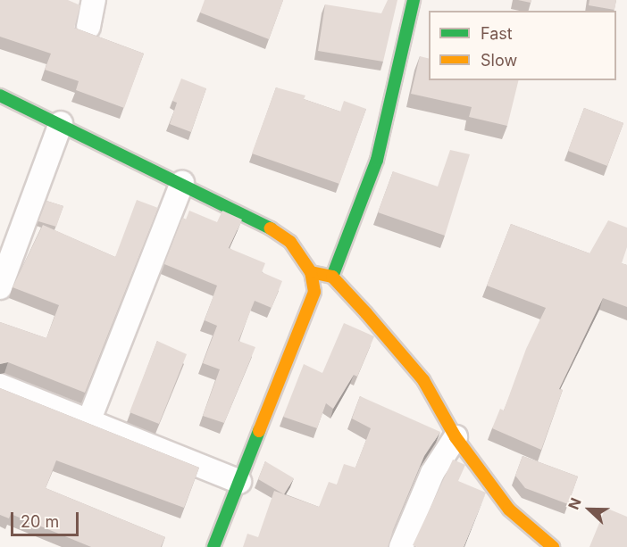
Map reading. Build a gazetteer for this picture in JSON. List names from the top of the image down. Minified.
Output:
{"legend":["Fast","Slow"],"scale_bar":"20 m","north":"left"}
